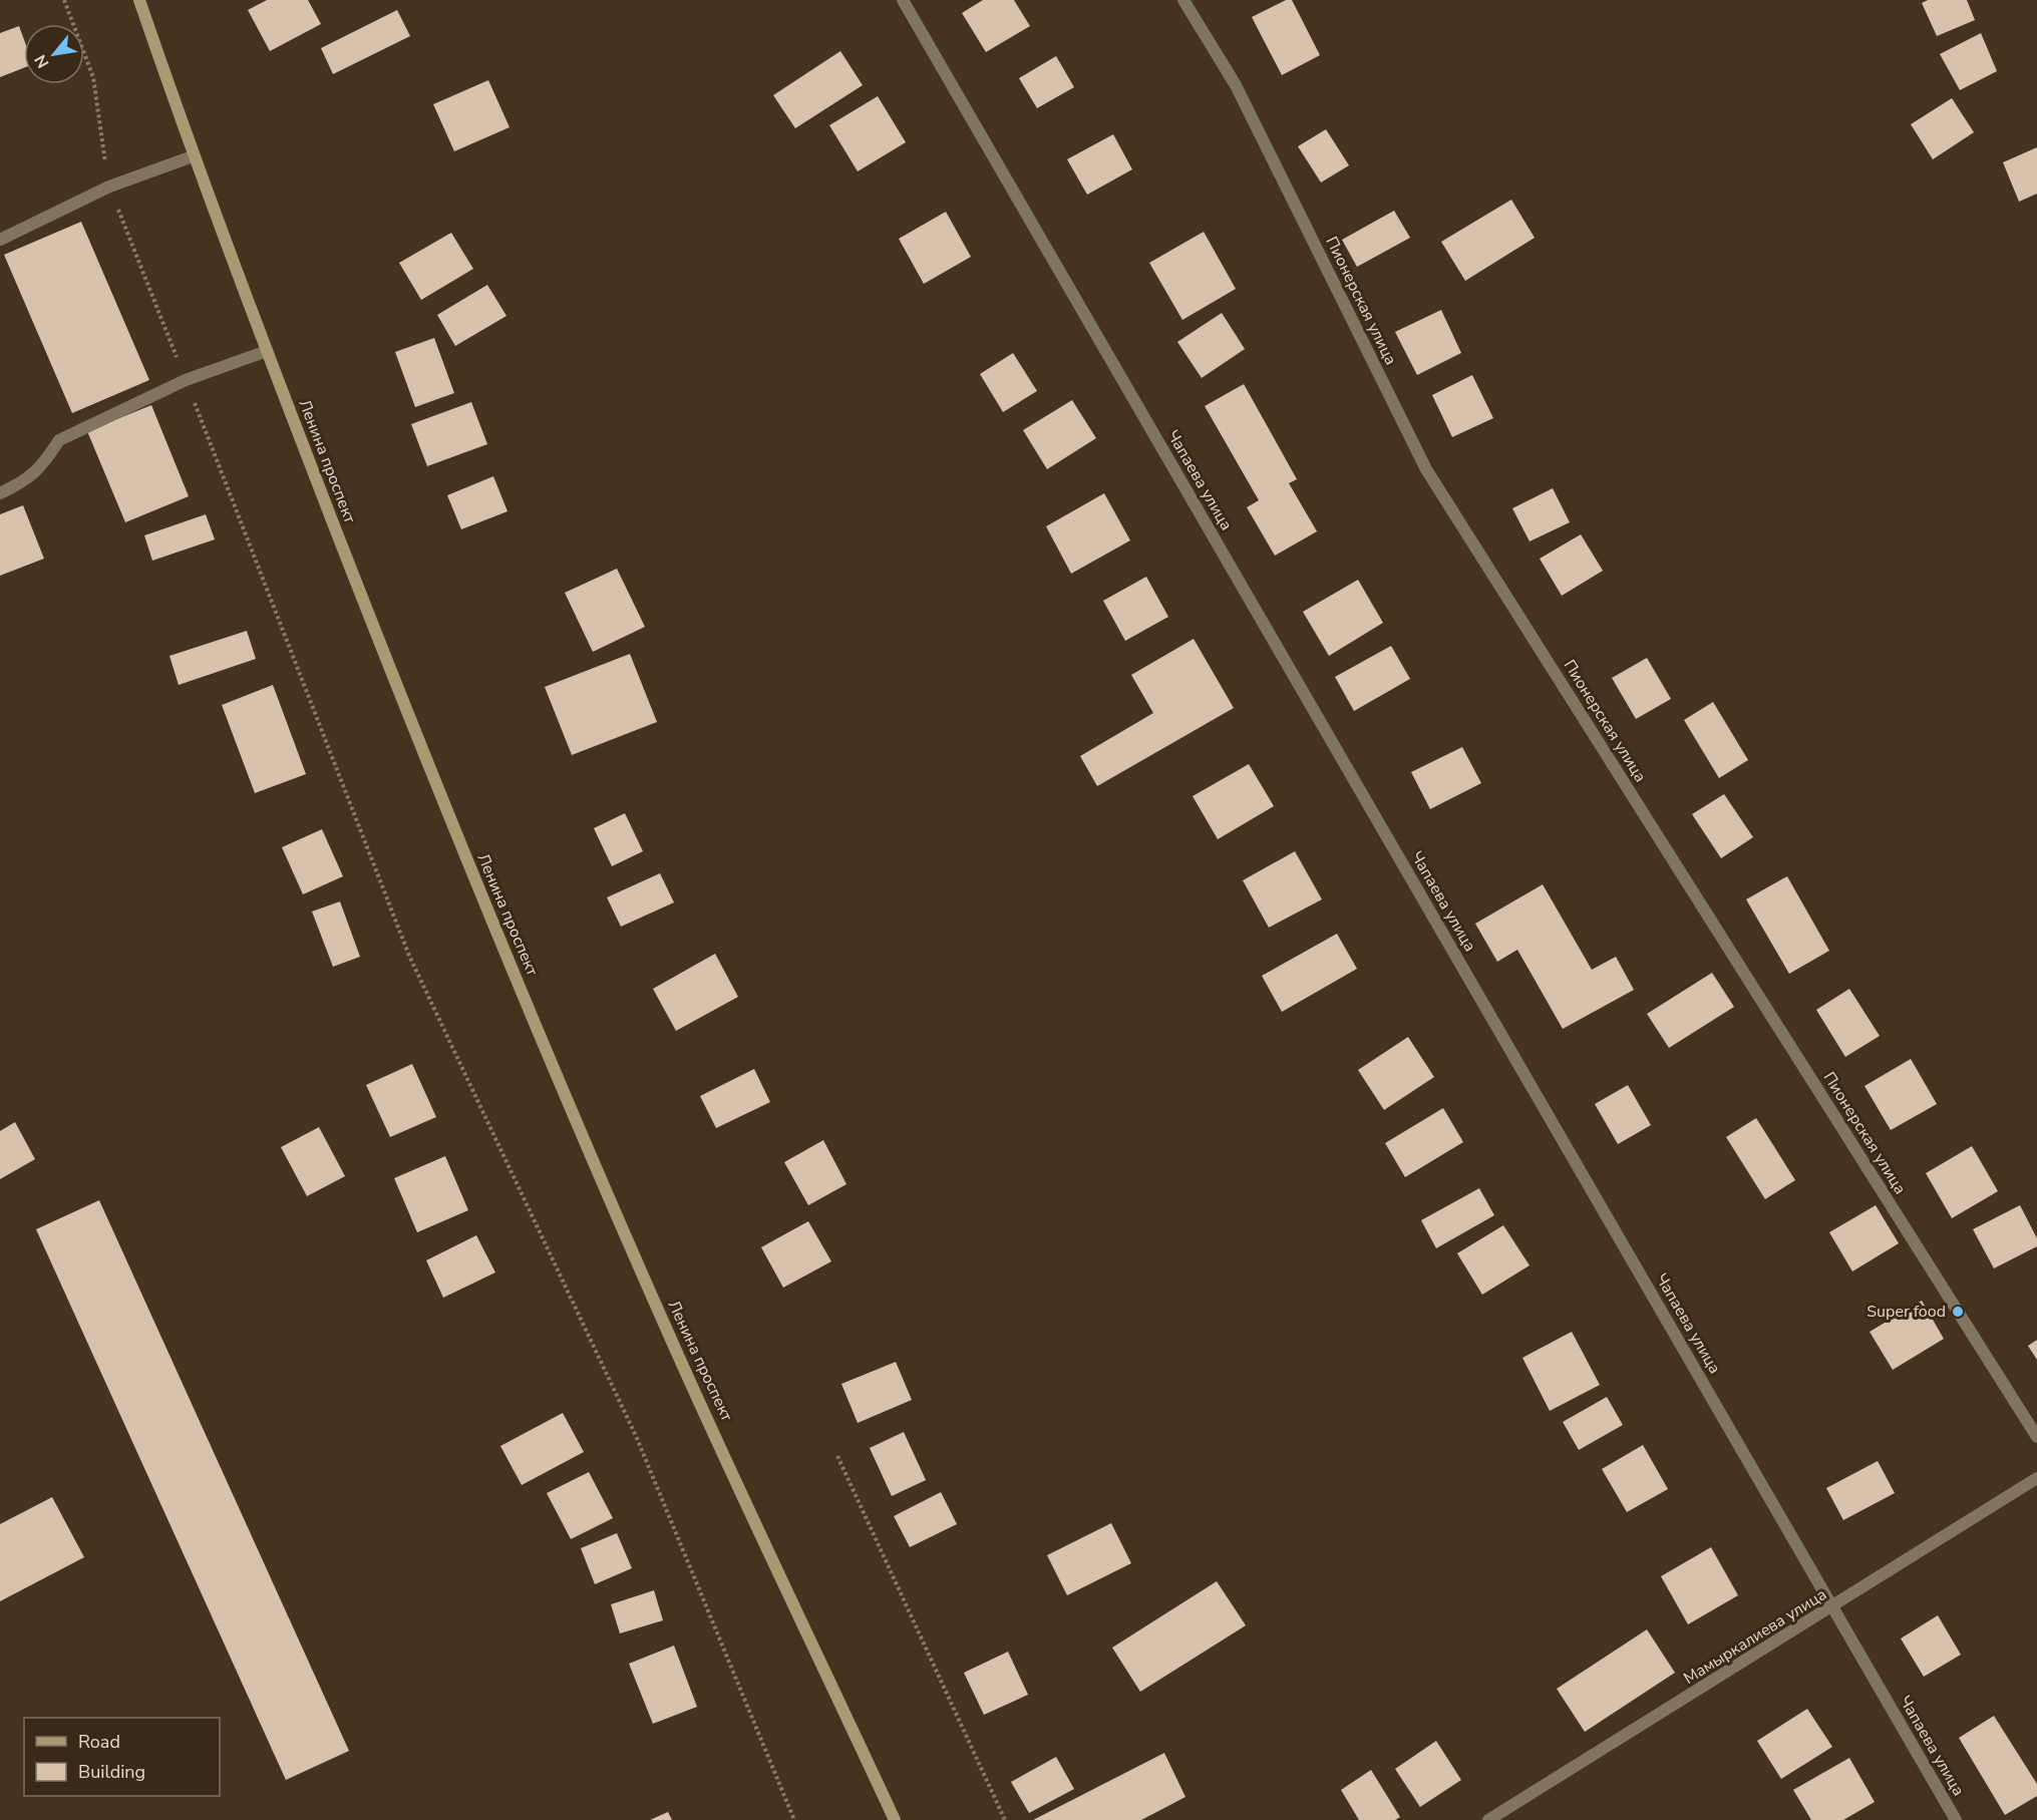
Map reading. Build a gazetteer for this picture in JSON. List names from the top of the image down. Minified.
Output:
{"streets":{"main road":["Ленина проспект"],"street":["Пионерская улица","Чапаева улица","Мамыркалиева улица"]},"crossings":[["Чапаева улица","Мамыркалиева улица"]],"places":["Super food"],"legend":["Road","Building"],"north":"bottom left"}
